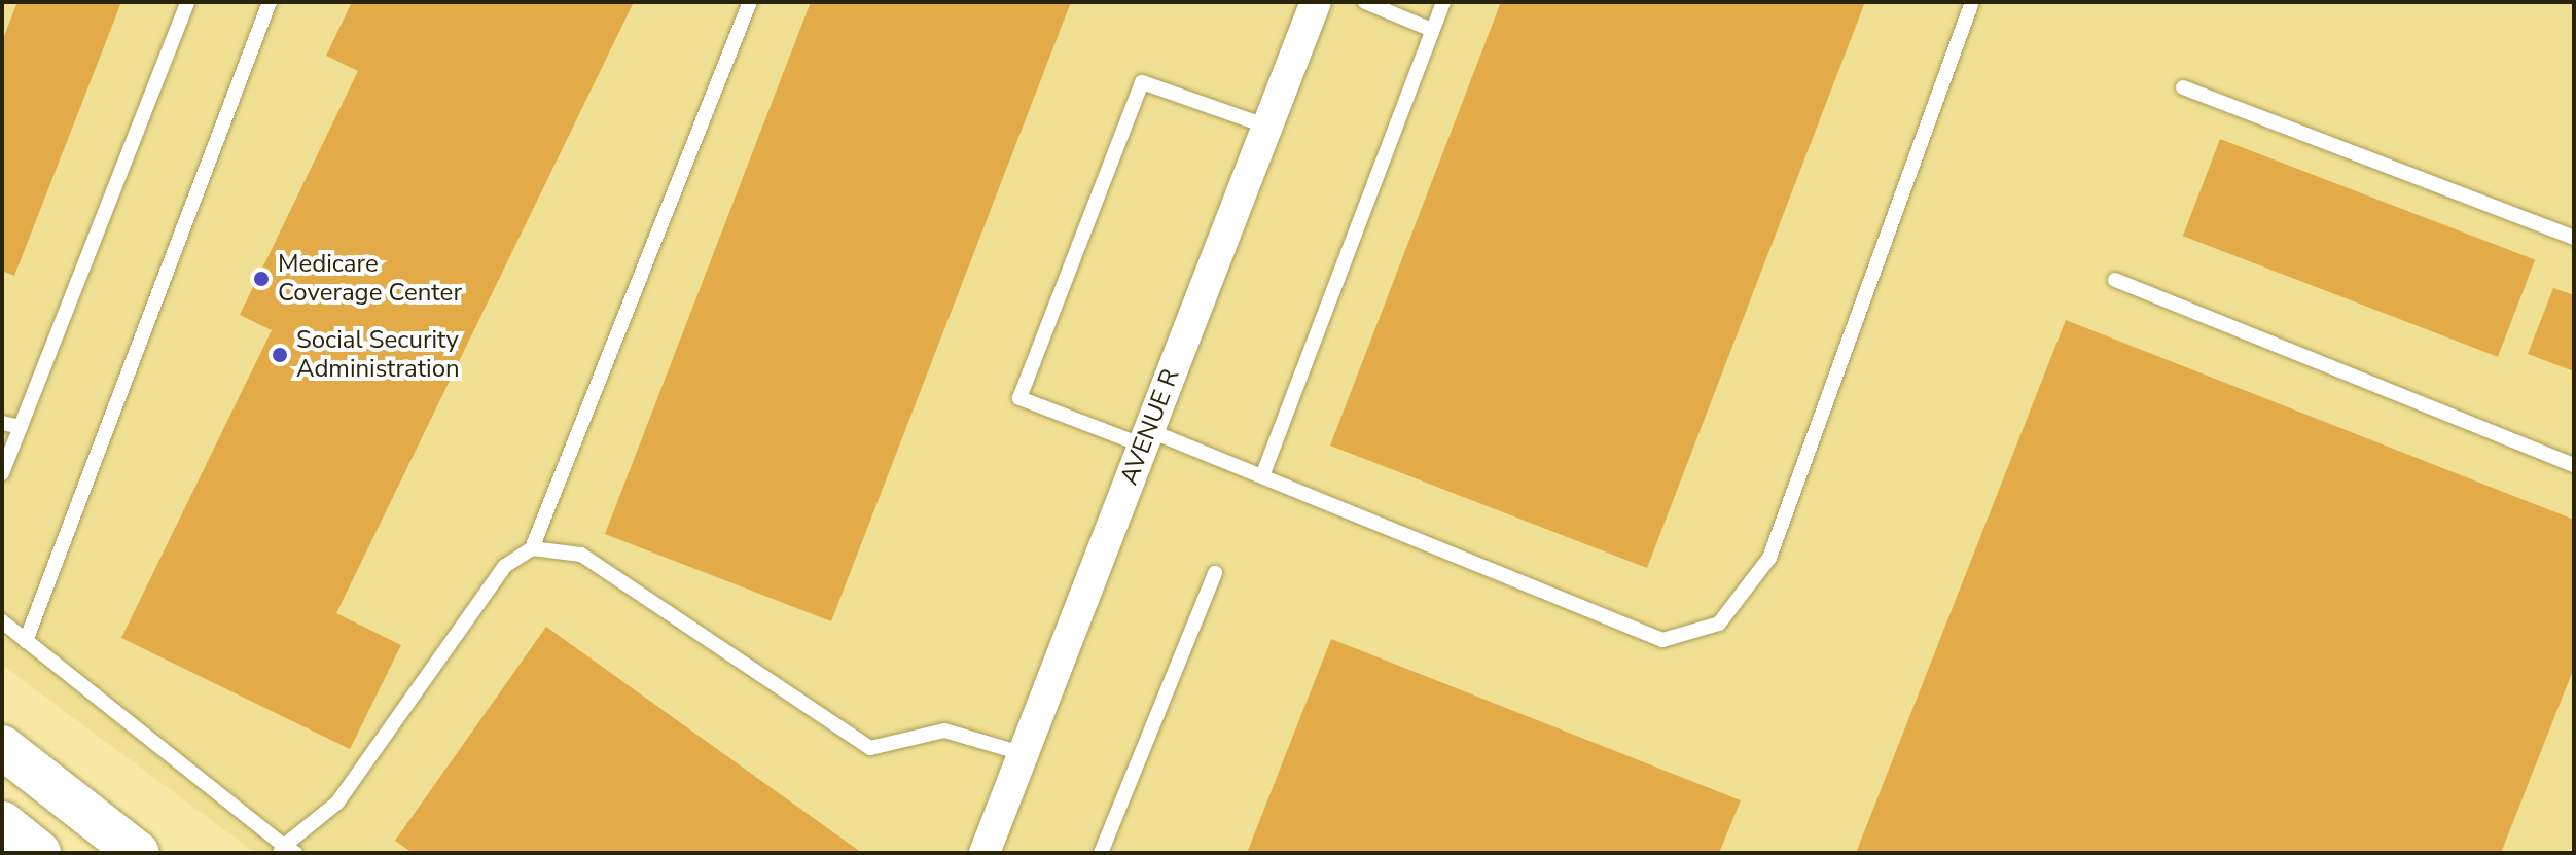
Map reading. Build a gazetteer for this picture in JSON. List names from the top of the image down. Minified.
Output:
{"streets":{"street":["AVENUE R"]},"places":["Medicare Coverage Center","Social Security Administration"]}
